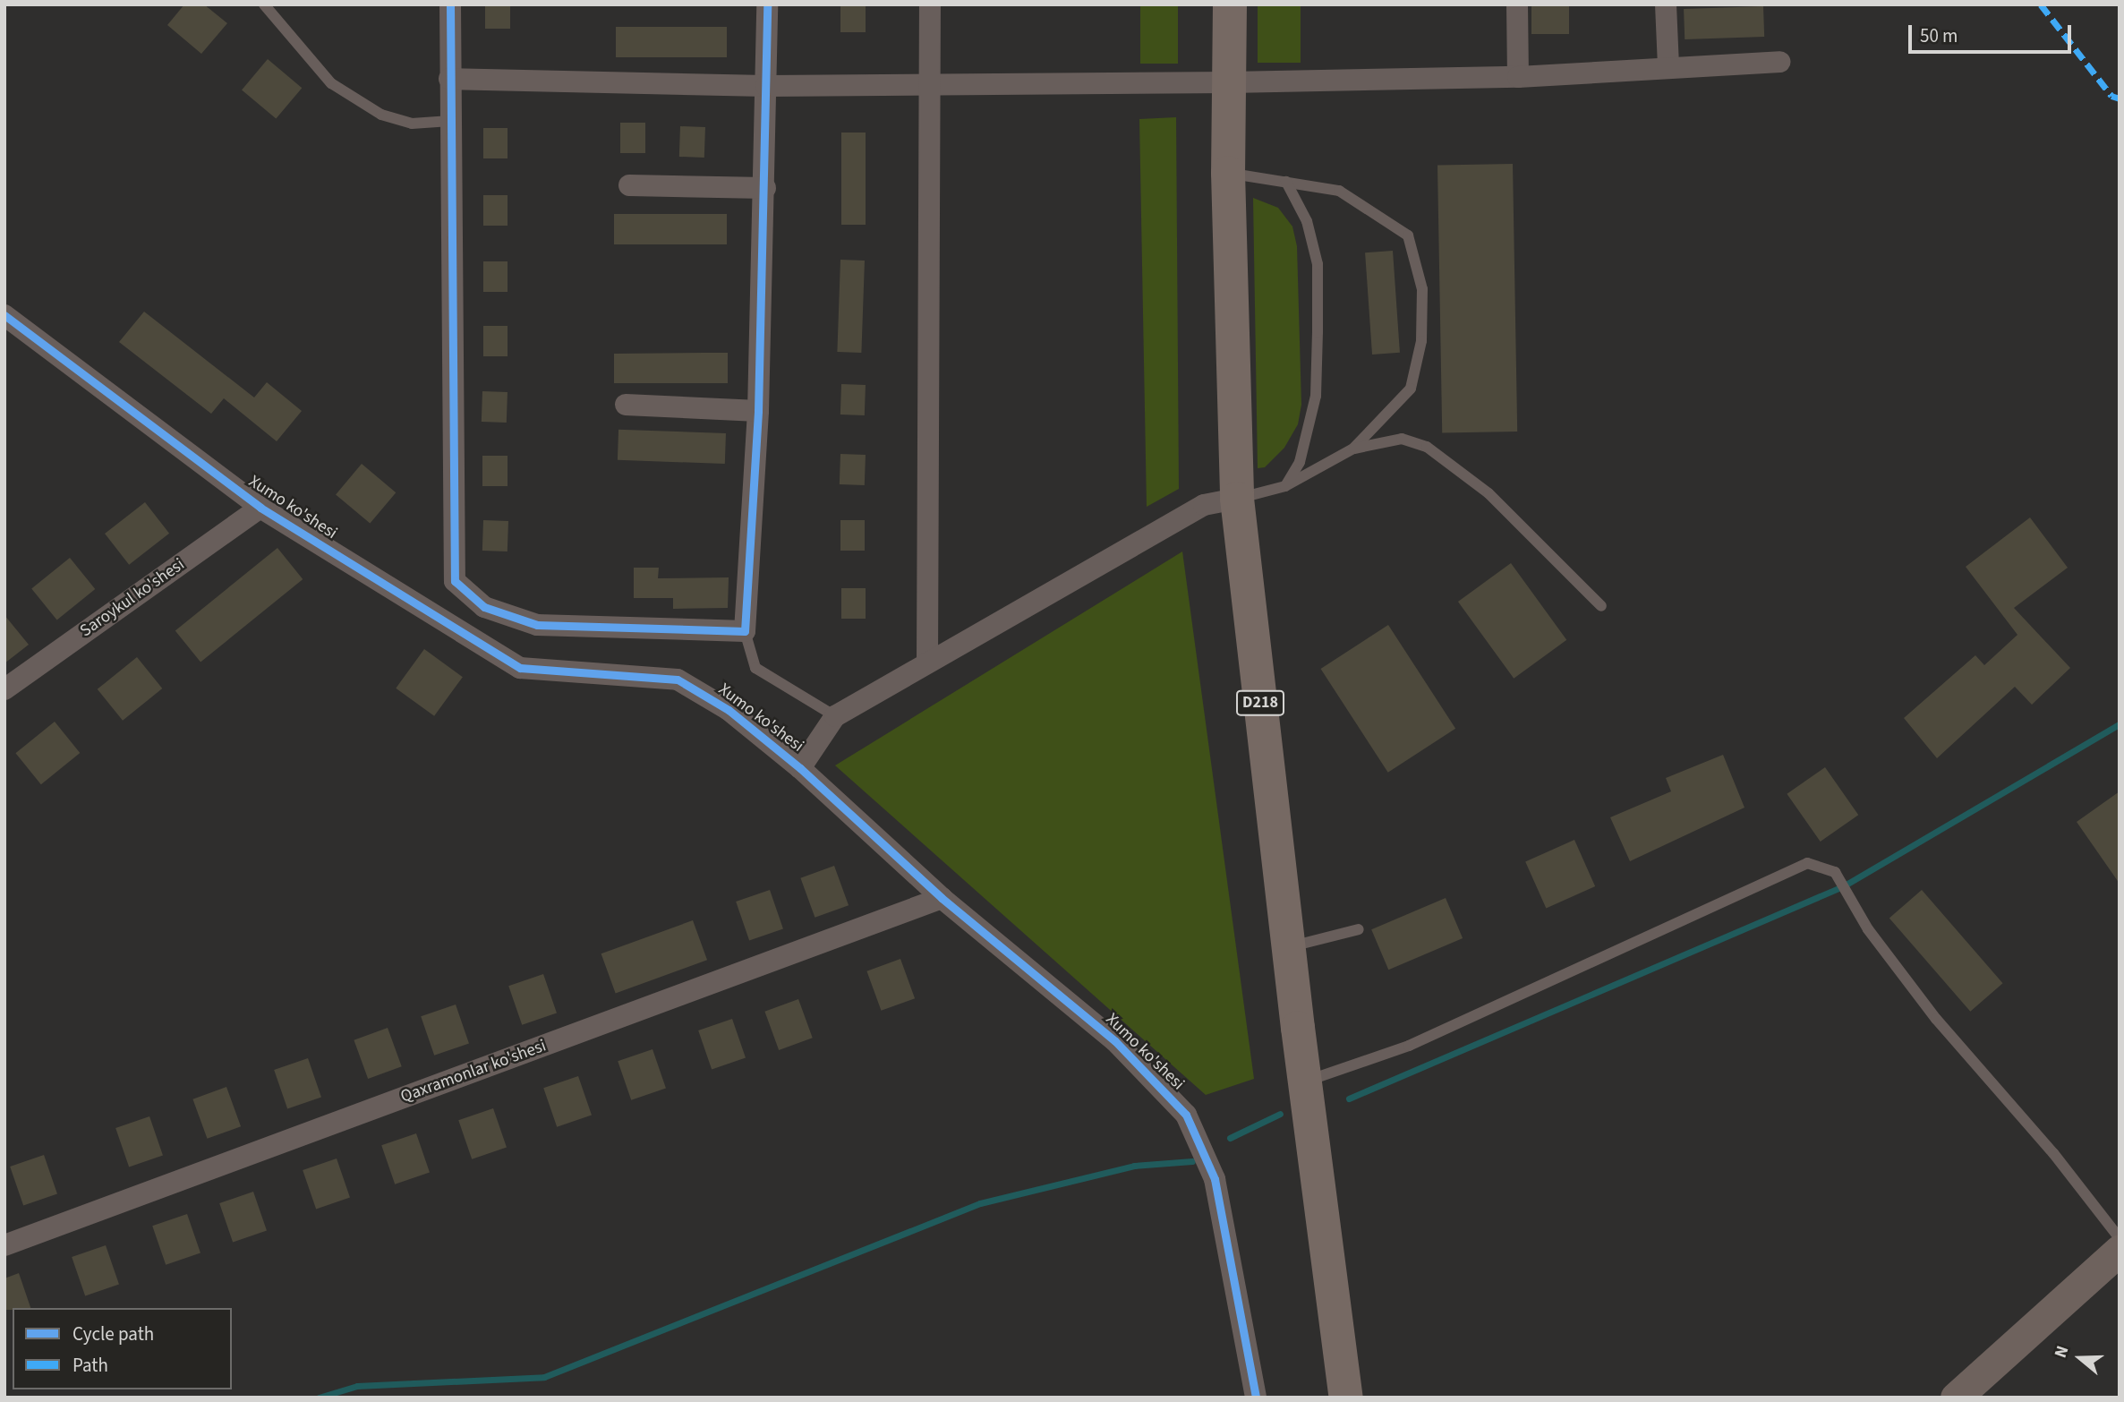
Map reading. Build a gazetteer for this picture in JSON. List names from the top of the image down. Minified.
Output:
{"streets":{"main road":["D218"],"street":["Xumo ko'shesi","Saroykul ko'shesi","Qaxramonlar ko'shesi"]},"crossings":[["Xumo ko'shesi","Saroykul ko'shesi"],["Xumo ko'shesi","Qaxramonlar ko'shesi"]],"legend":["Cycle path","Path"],"scale_bar":"50 m","north":"left"}
